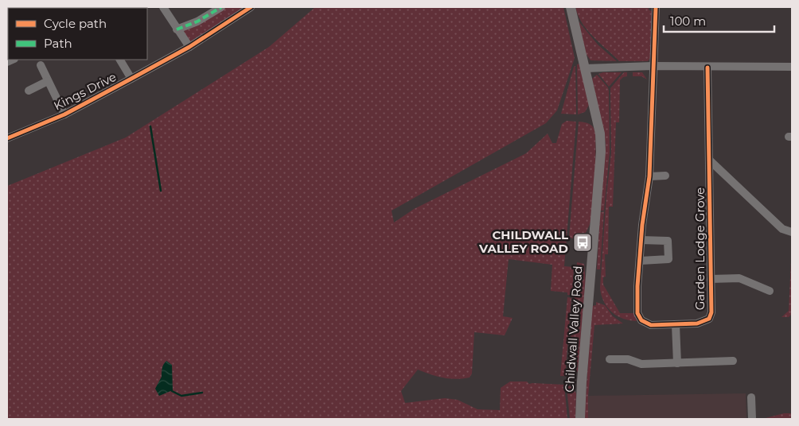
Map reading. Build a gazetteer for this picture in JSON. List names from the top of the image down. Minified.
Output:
{"streets":{"main road":["Childwall Valley Road"],"street":["Kings Drive","Garden Lodge Grove"]},"places":{"bus stop":["CHILDWALL VALLEY ROAD"]},"legend":["Cycle path","Path"],"scale_bar":"100 m"}
